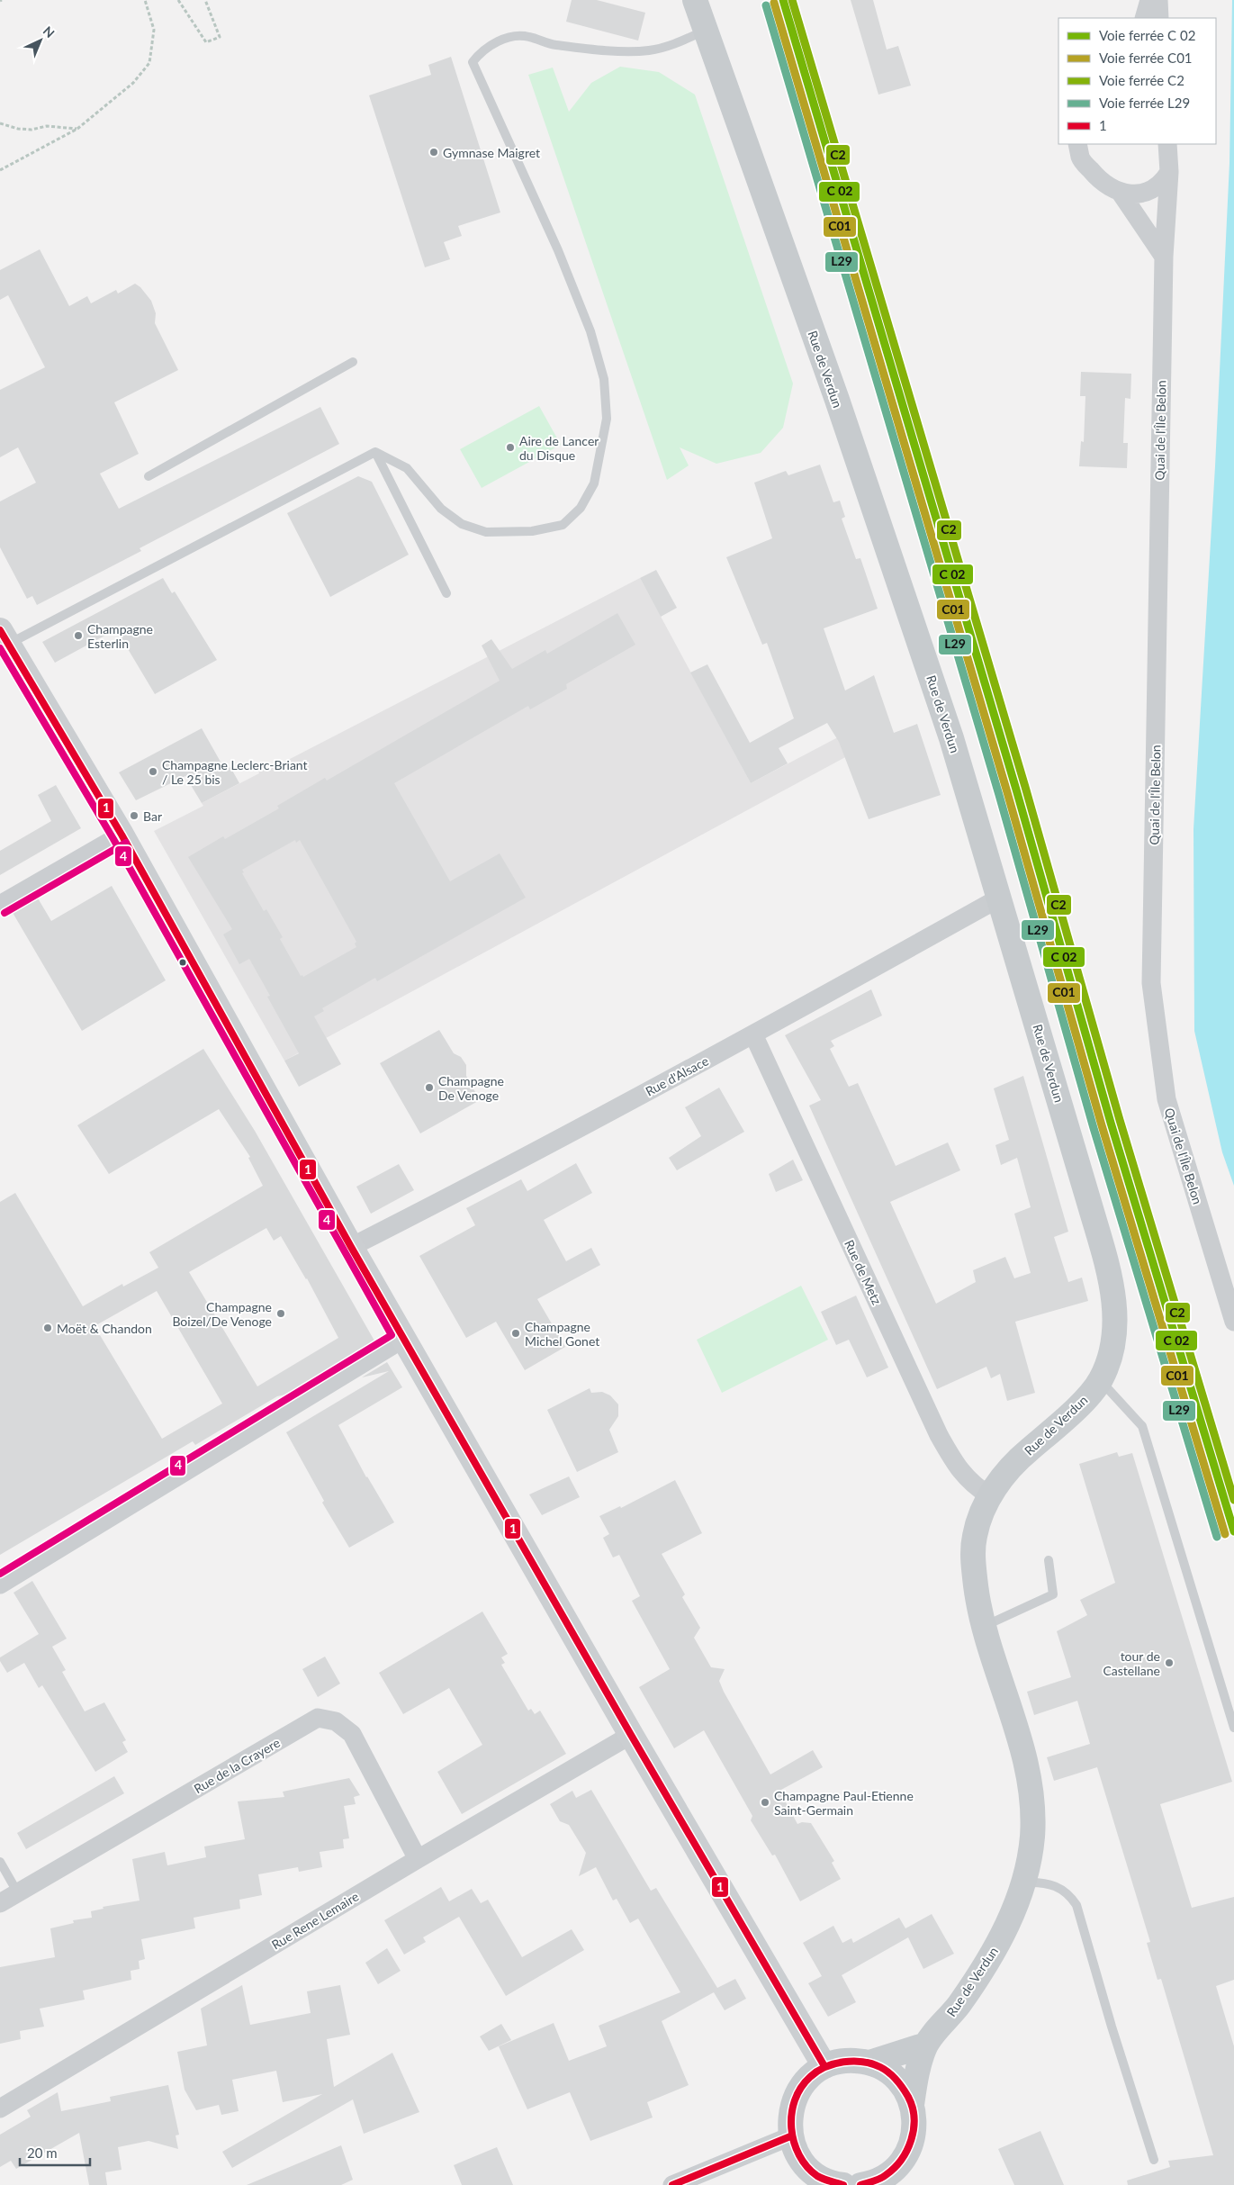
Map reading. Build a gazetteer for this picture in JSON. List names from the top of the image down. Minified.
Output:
{"streets":{"main road":["Rue de Verdun"],"street":["Quai de l'Île Belon","Rue d'Alsace","Rue de Metz","Rue de la Crayere","Rue Rene Lemaire"]},"crossings":[["Rue de Verdun","Rue d'Alsace"],["Rue de Verdun","Rue de Metz"],["Rue d'Alsace","Rue de Metz"],["Rue de la Crayere","Rue Rene Lemaire"]],"places":["Gymnase Maigret","Aire de Lancer du Disque","Champagne Esterlin","Champagne Leclerc-Briant / Le 25 bis","Bar","Champagne De Venoge","Champagne Boizel/De Venoge","Moёt & Chandon","Champagne Michel Gonet","tour de Castellane","Champagne Paul-Etienne Saint-Germain"],"lines":["rail line C2","rail line C01","rail line L29","transit line 1","transit line 4"],"legend":["Voie ferrée C 02","Voie ferrée C01","Voie ferrée C2","Voie ferrée L29","1"],"scale_bar":"20 m","north":"top right"}
